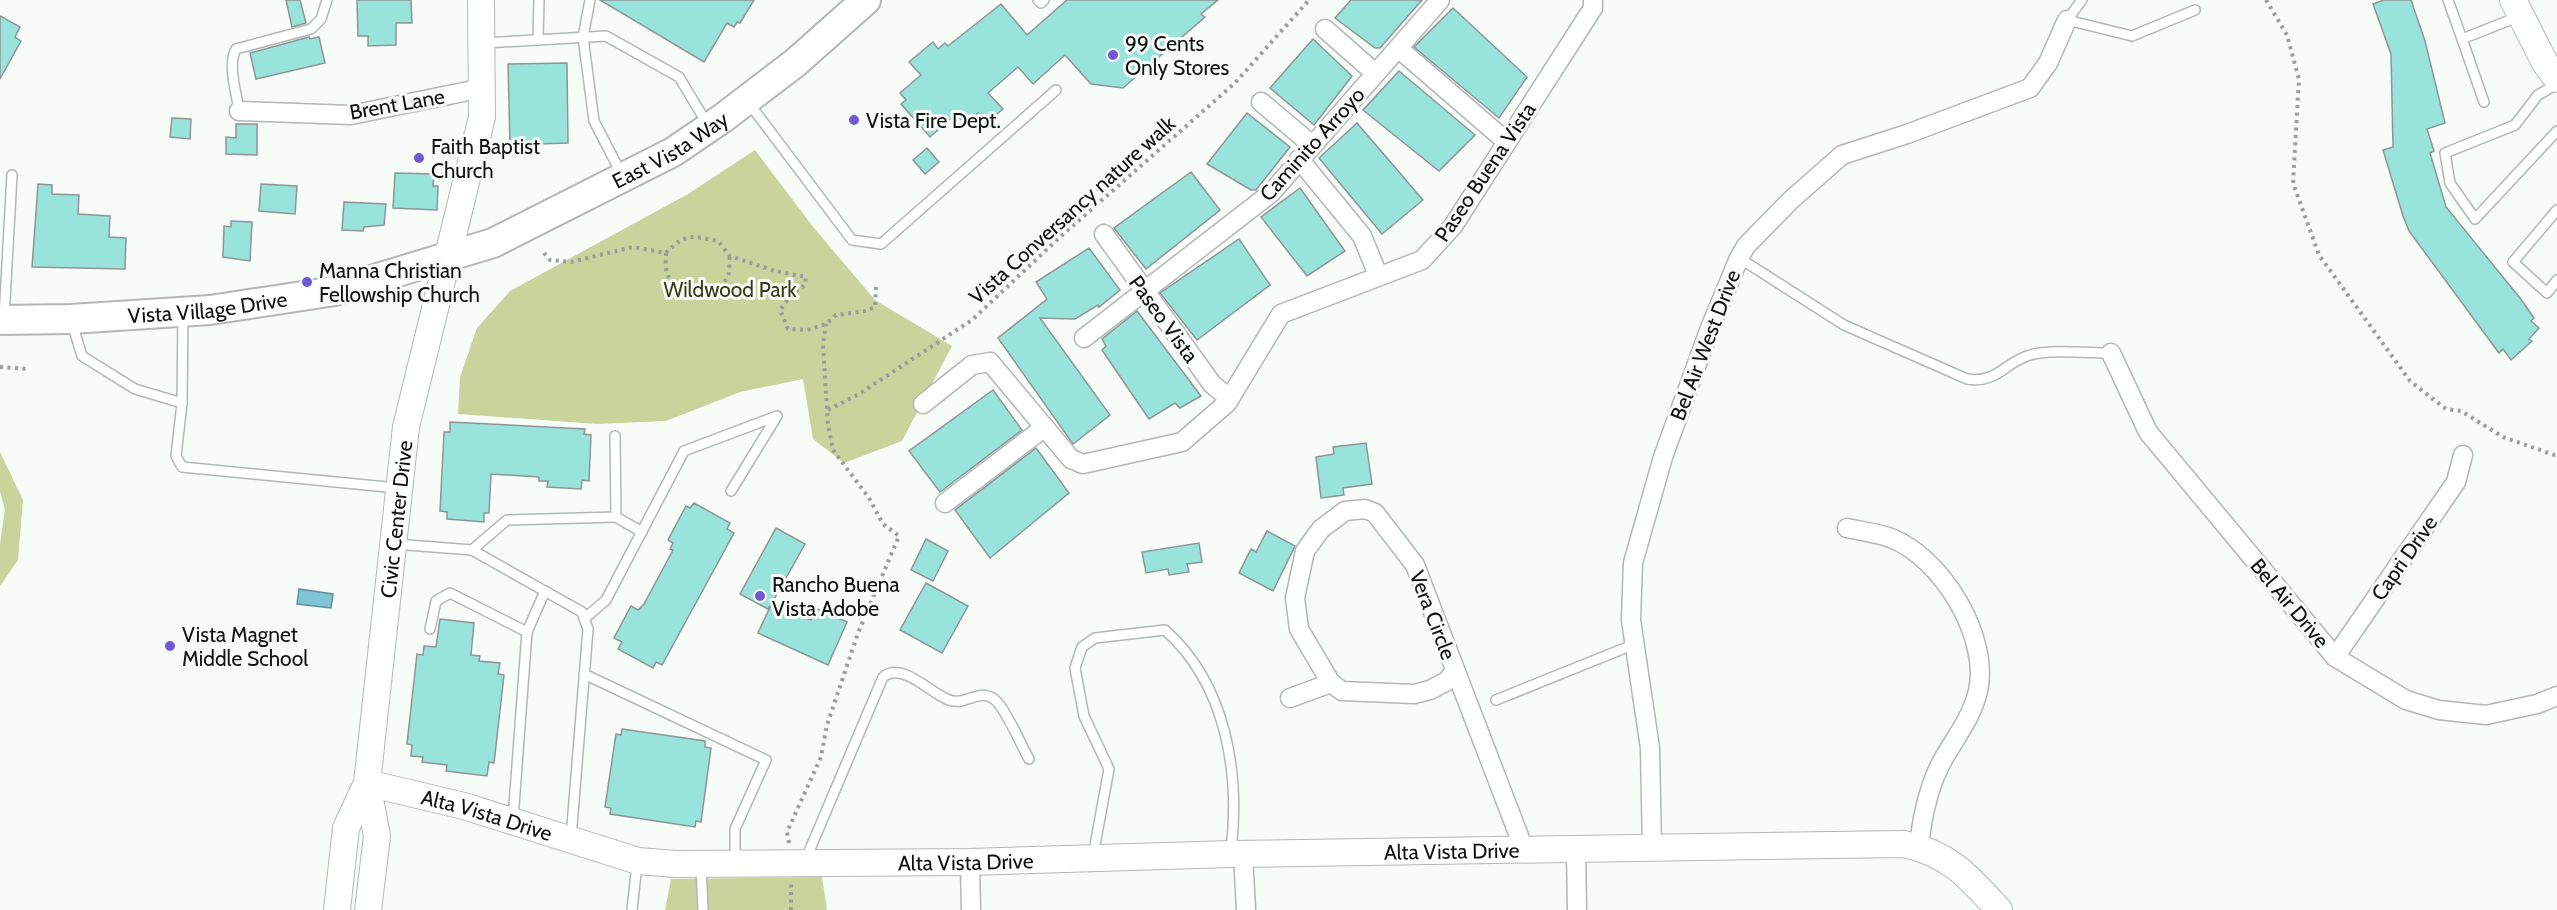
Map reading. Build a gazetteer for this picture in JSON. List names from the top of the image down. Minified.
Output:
{"streets":{"main road":["East Vista Way","Vista Village Drive"],"street":["Brent Lane","Caminito Arroyo","Paseo Buena Vista","Paseo Vista","Bel Air West Drive","Civic Center Drive","Capri Drive","Bel Air Drive","Vera Circle","Alta Vista Drive"],"path":["Vista Conversancy nature walk"]},"crossings":[["Brent Lane","Civic Center Drive"],["Caminito Arroyo","Paseo Vista"],["East Vista Way","Vista Village Drive"],["East Vista Way","Civic Center Drive"],["Paseo Buena Vista","Paseo Vista"],["Vista Village Drive","Civic Center Drive"],["Bel Air West Drive","Alta Vista Drive"],["Civic Center Drive","Alta Vista Drive"],["Capri Drive","Bel Air Drive"],["Vera Circle","Alta Vista Drive"]],"parks":["Wildwood Park"],"places":["99 Cents Only Stores","Vista Fire Dept.","Faith Baptist Church","Manna Christian Fellowship Church","Rancho Buena Vista Adobe","Vista Magnet Middle School"]}
